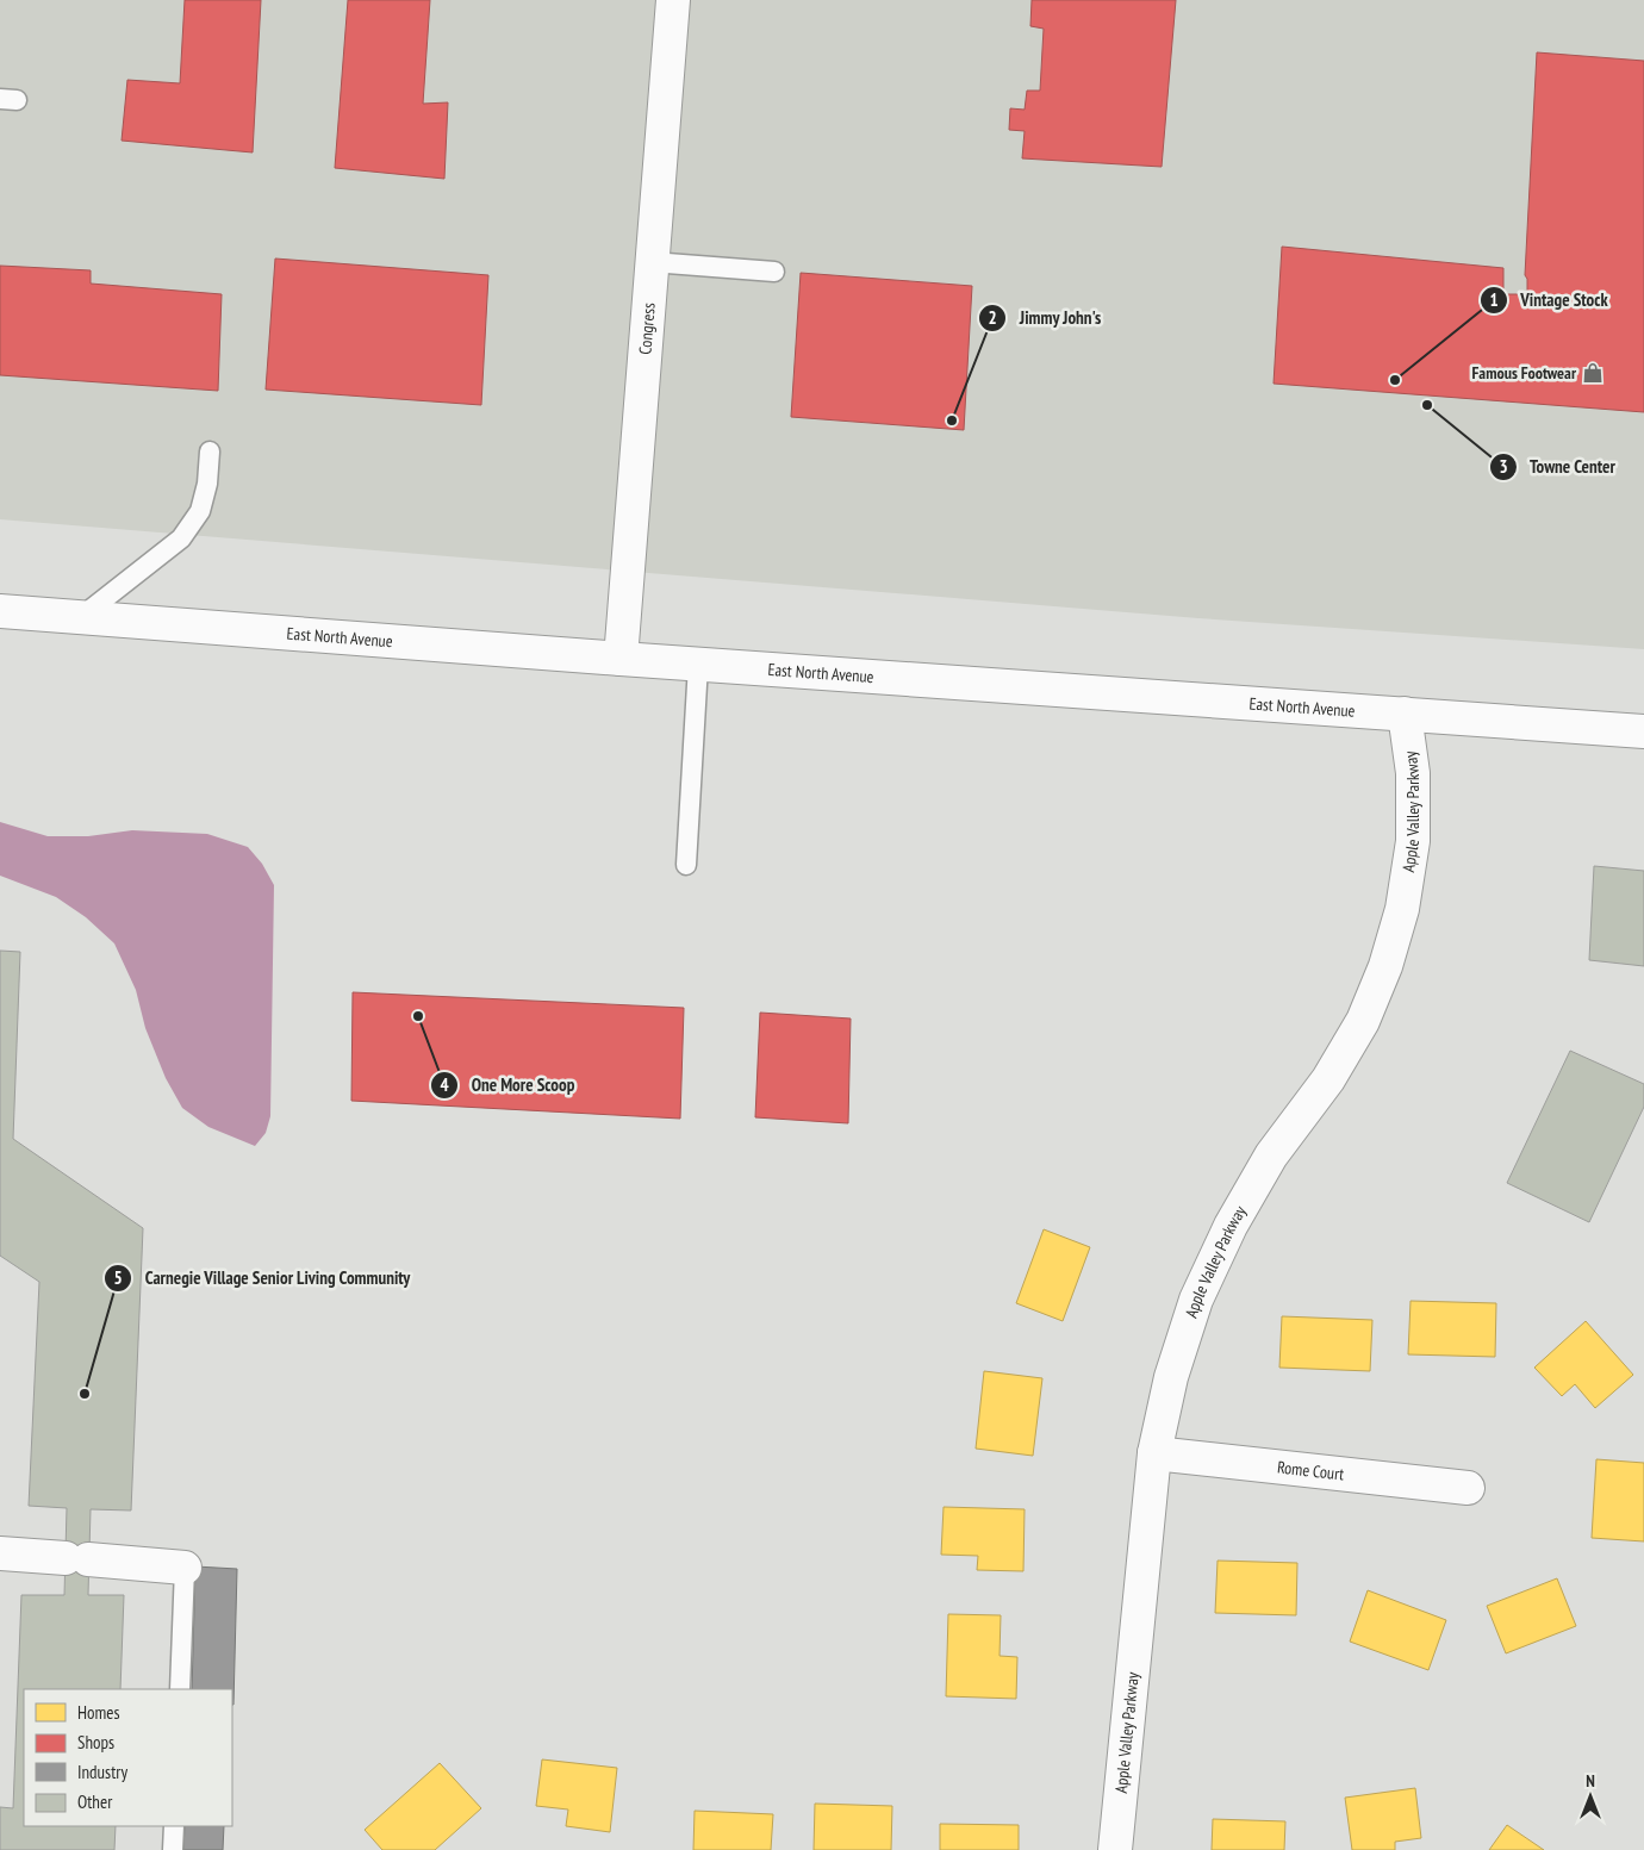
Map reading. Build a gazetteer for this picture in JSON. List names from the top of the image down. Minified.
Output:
{"streets":{"street":["Congress","East North Avenue","Apple Valley Parkway","Rome Court"]},"crossings":[["Congress","East North Avenue"],["East North Avenue","Apple Valley Parkway"],["Apple Valley Parkway","Rome Court"]],"places":{"shop":["Famous Footwear"],"other":["Vintage Stock","Towne Center","Jimmy John's","One More Scoop","Carnegie Village Senior Living Community"]},"legend":["Homes","Shops","Industry","Other"],"north":"top"}
